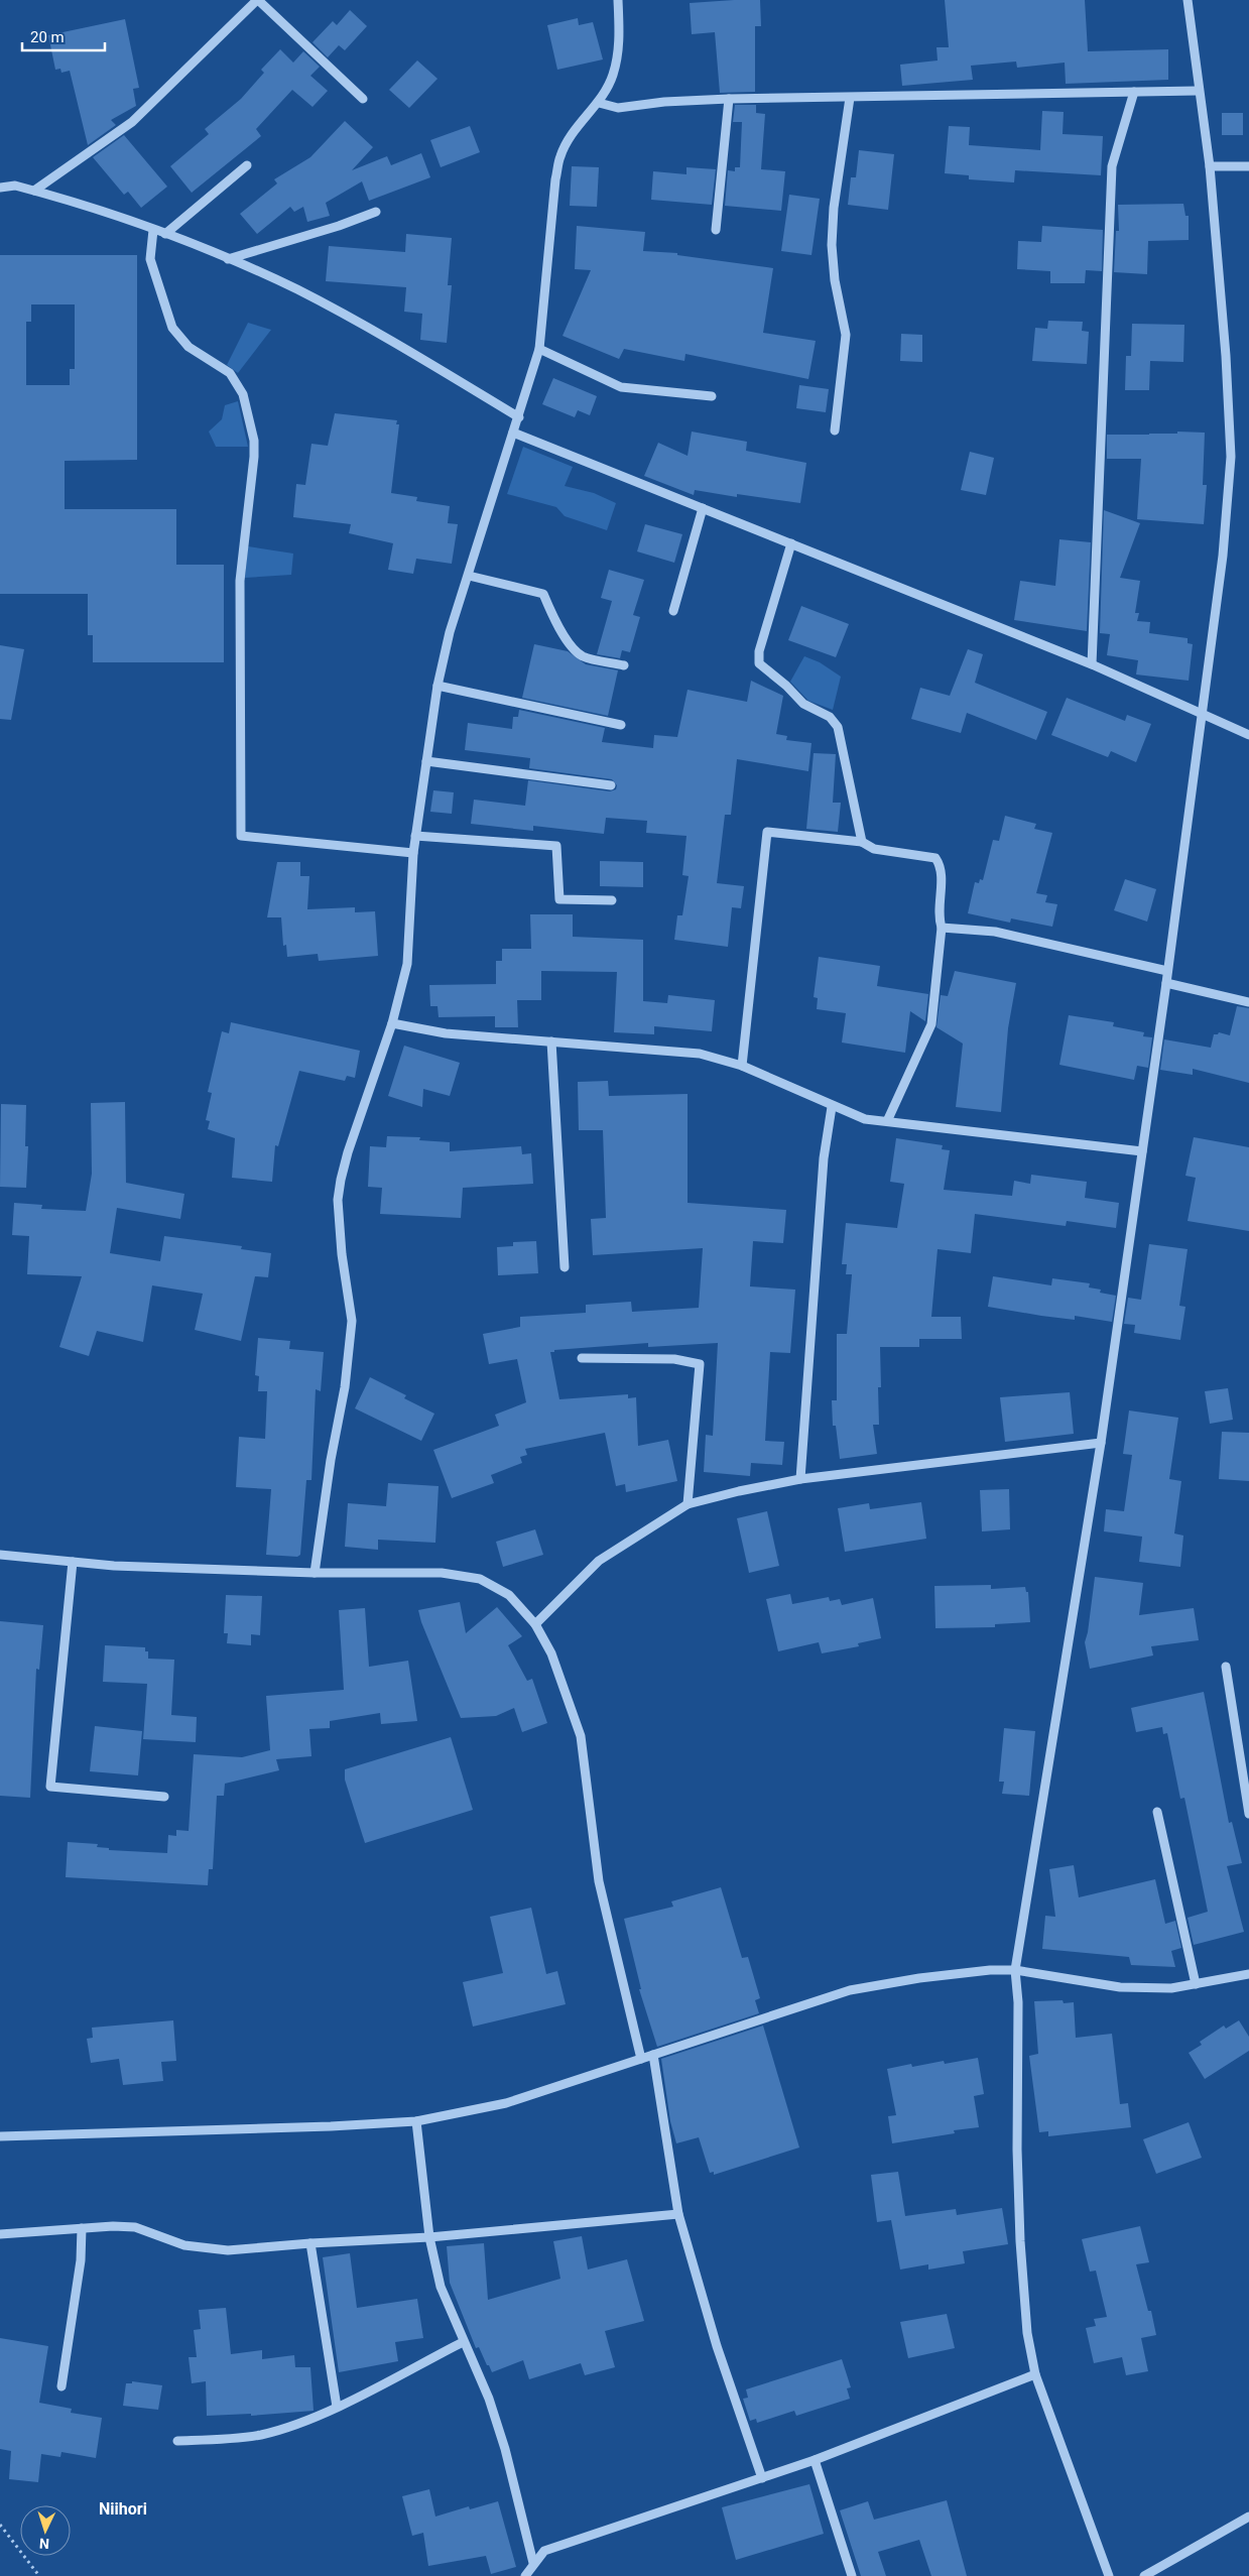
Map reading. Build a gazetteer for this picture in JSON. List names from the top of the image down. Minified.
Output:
{"districts":["Niihori"],"scale_bar":"20 m","north":"bottom"}
